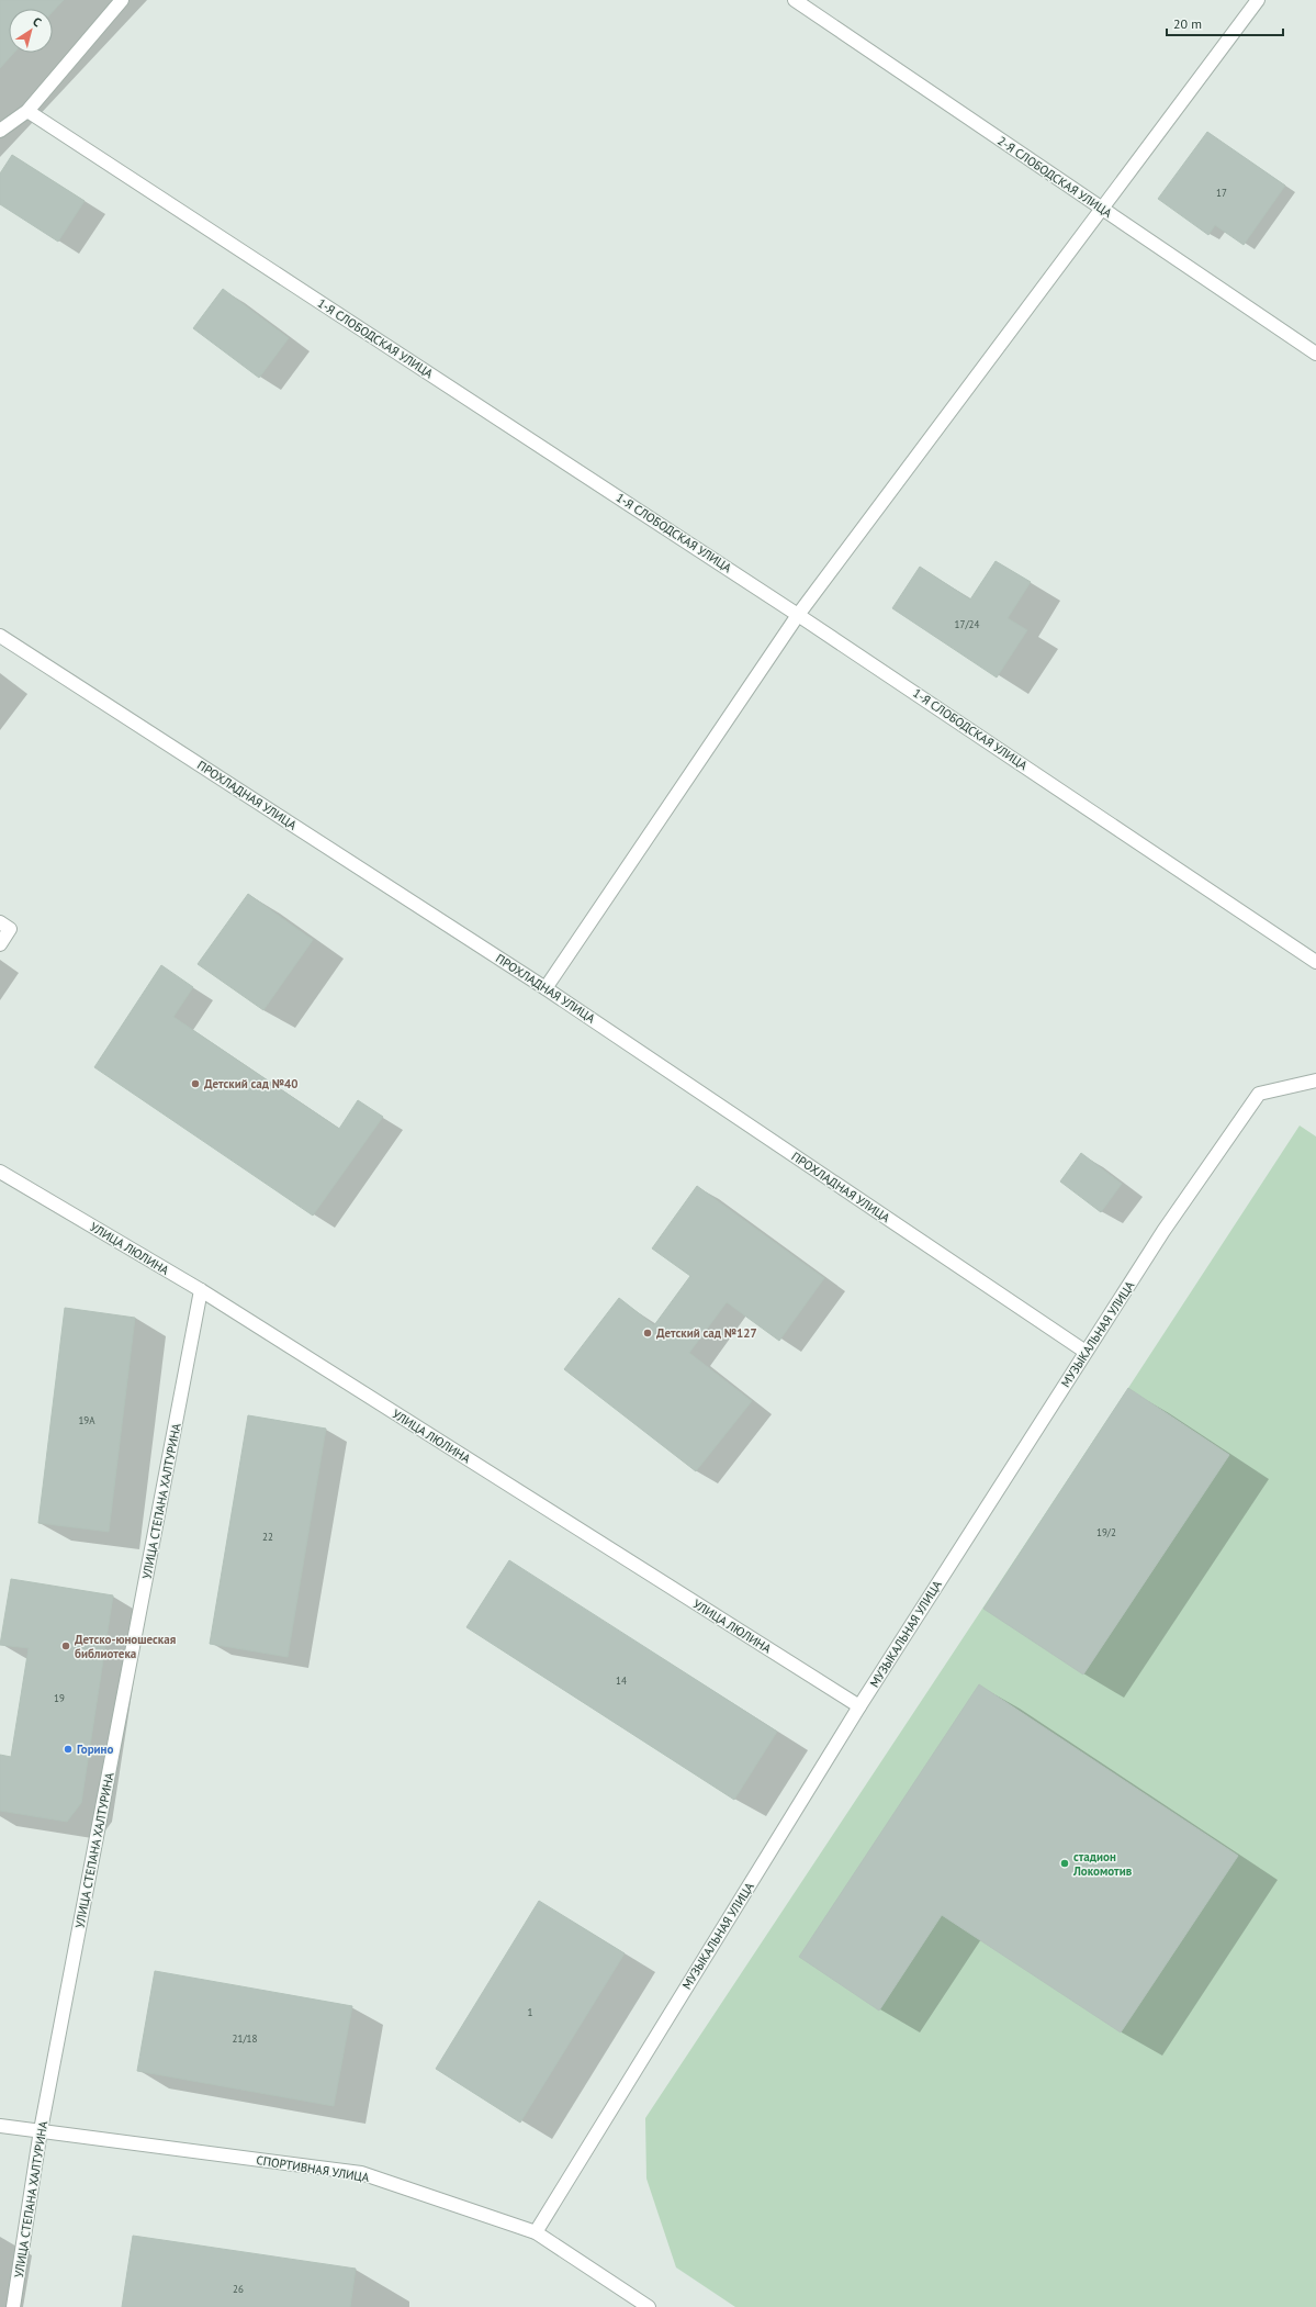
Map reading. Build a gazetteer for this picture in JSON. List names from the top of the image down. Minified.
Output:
{"streets":{"street":["2-Я СЛОБОДСКАЯ УЛИЦА","1-Я СЛОБОДСКАЯ УЛИЦА","ПРОХЛАДНАЯ УЛИЦА","УЛИЦА ЛЮЛИНА","МУЗЫКАЛЬНАЯ УЛИЦА","УЛИЦА СТЕПАНА ХАЛТУРИНА","СПОРТИВНАЯ УЛИЦА"]},"crossings":[["ПРОХЛАДНАЯ УЛИЦА","МУЗЫКАЛЬНАЯ УЛИЦА"],["УЛИЦА ЛЮЛИНА","МУЗЫКАЛЬНАЯ УЛИЦА"],["УЛИЦА ЛЮЛИНА","УЛИЦА СТЕПАНА ХАЛТУРИНА"],["МУЗЫКАЛЬНАЯ УЛИЦА","СПОРТИВНАЯ УЛИЦА"],["УЛИЦА СТЕПАНА ХАЛТУРИНА","СПОРТИВНАЯ УЛИЦА"]],"places":["Детский сад №40","Детский сад №127","Детско-юношеская библиотека","Горино","стадион Локомотив"],"house_numbers":["17","17/24","19А","19/2","22","14","19","1","21/18","26"],"scale_bar":"20 m","north":"top right"}
